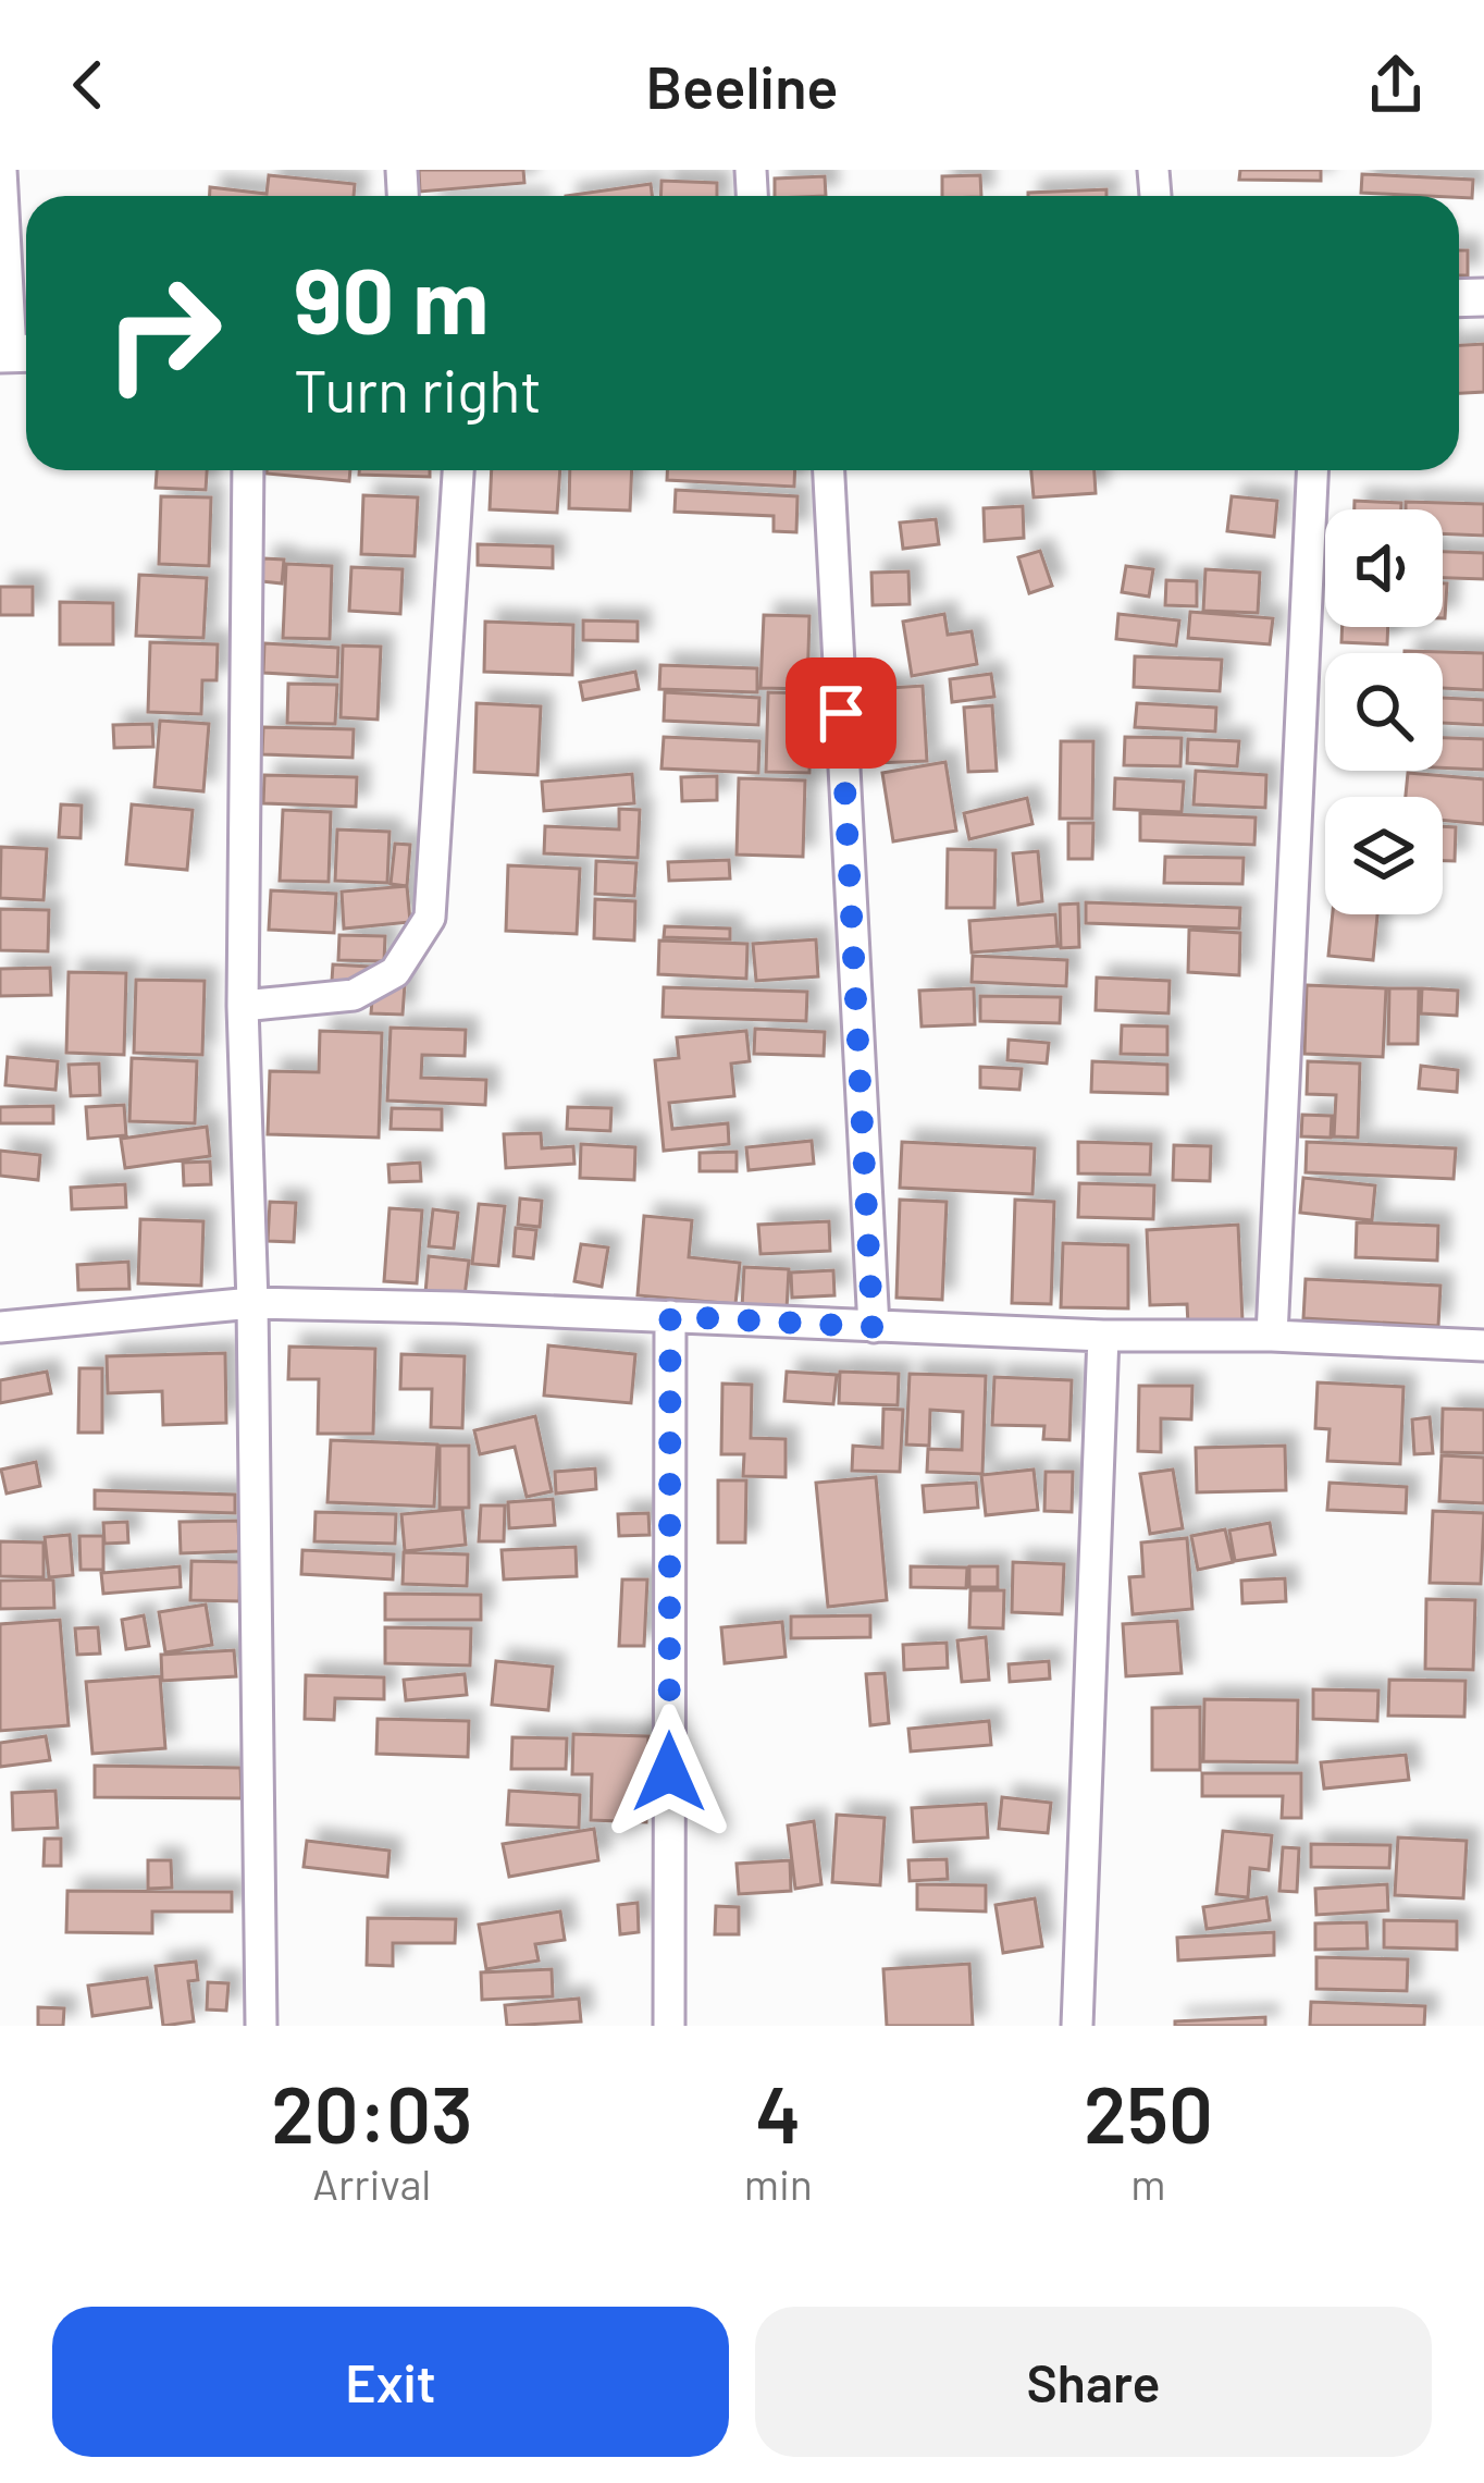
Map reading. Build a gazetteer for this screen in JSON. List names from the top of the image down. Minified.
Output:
{"page":{"header":"Beeline","turn":["90 m","Turn right"],"eta":["20:03","Arrival","4","min","250","m"],"buttons":["Exit","Share"]}}
